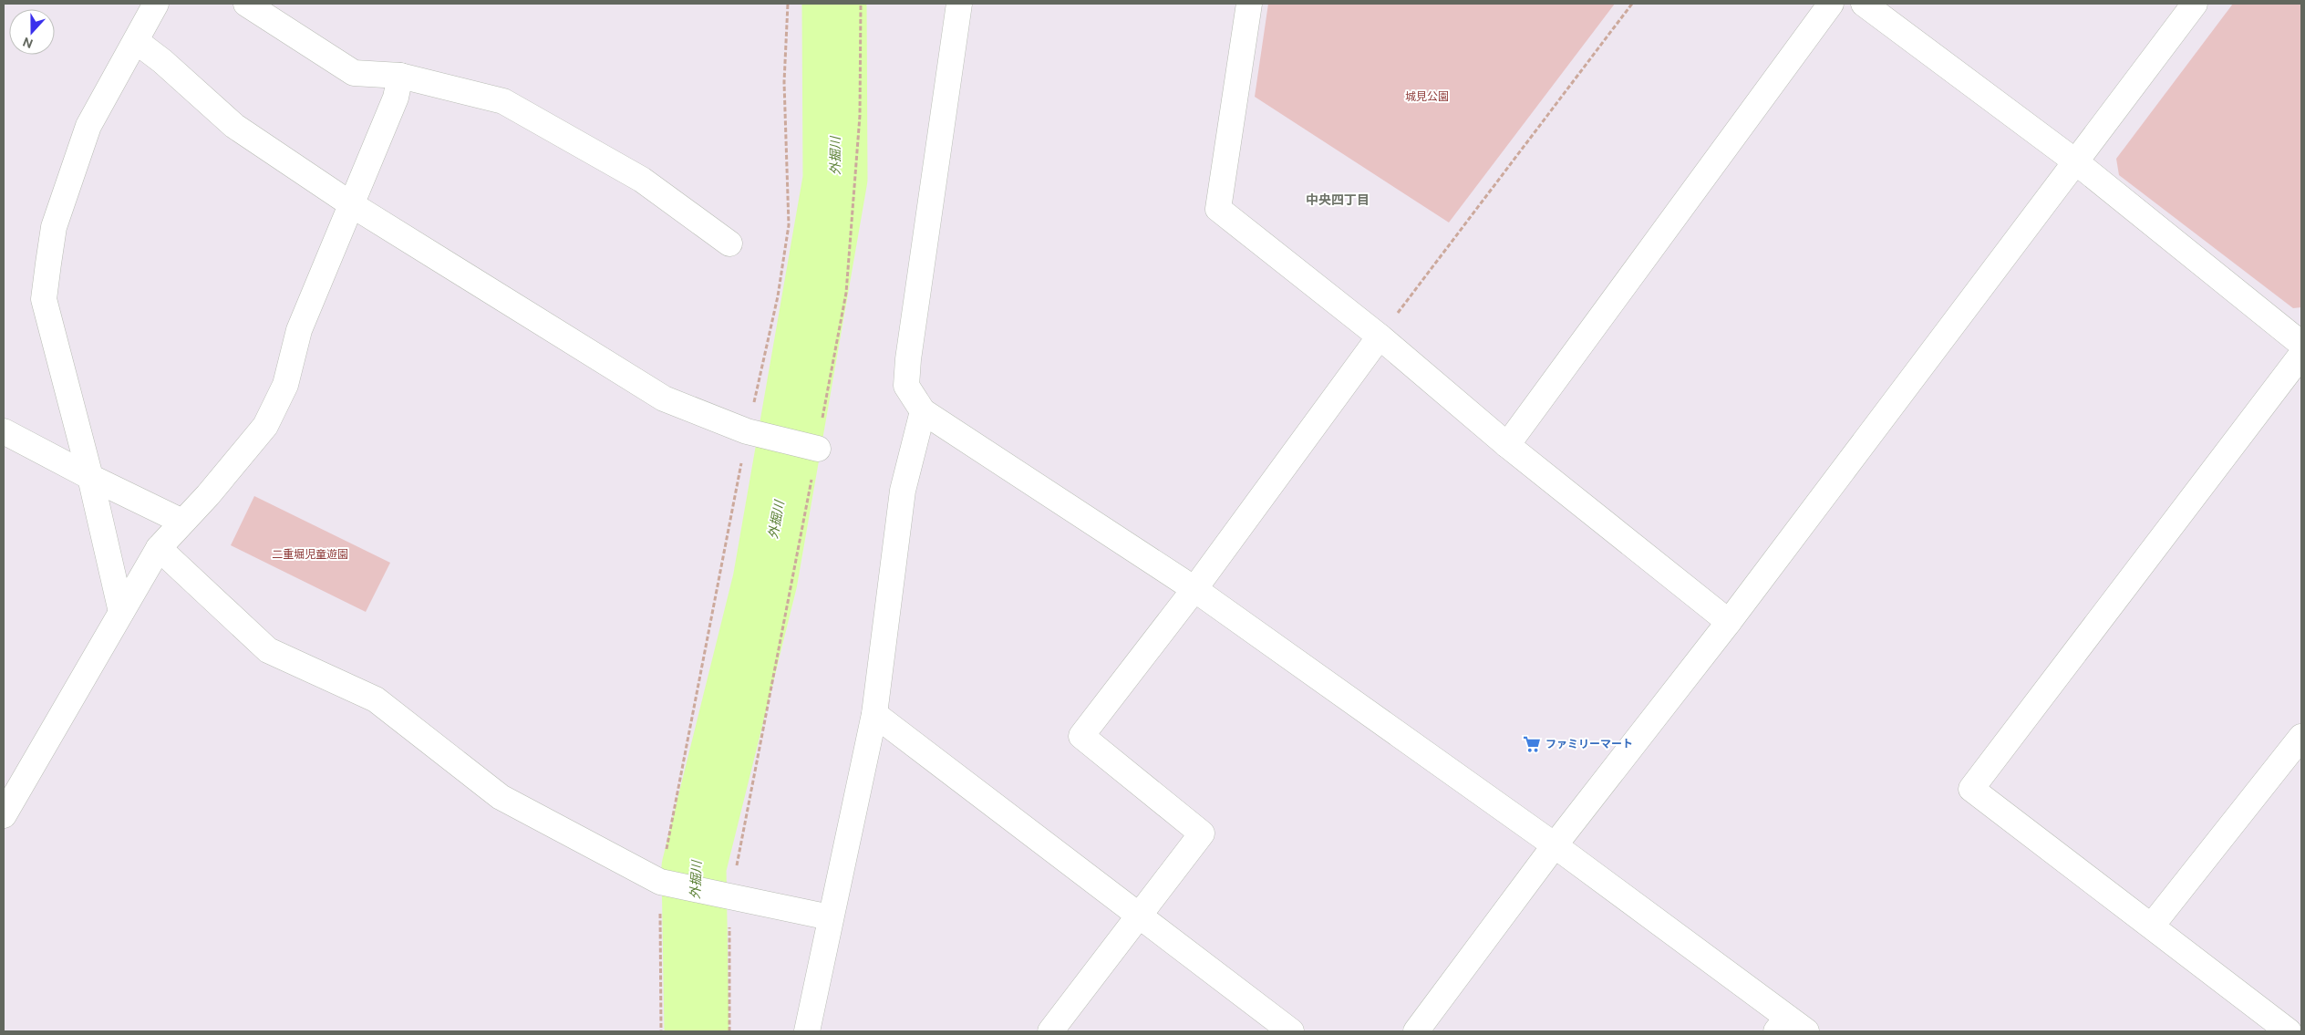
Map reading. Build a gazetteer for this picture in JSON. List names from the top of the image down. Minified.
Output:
{"districts":["中央四丁目"],"water":["外掘川"],"parks":["城見公園","二重堀児童遊園"],"places":{"supermarket":["ファミリーマート"]},"north":"bottom"}
